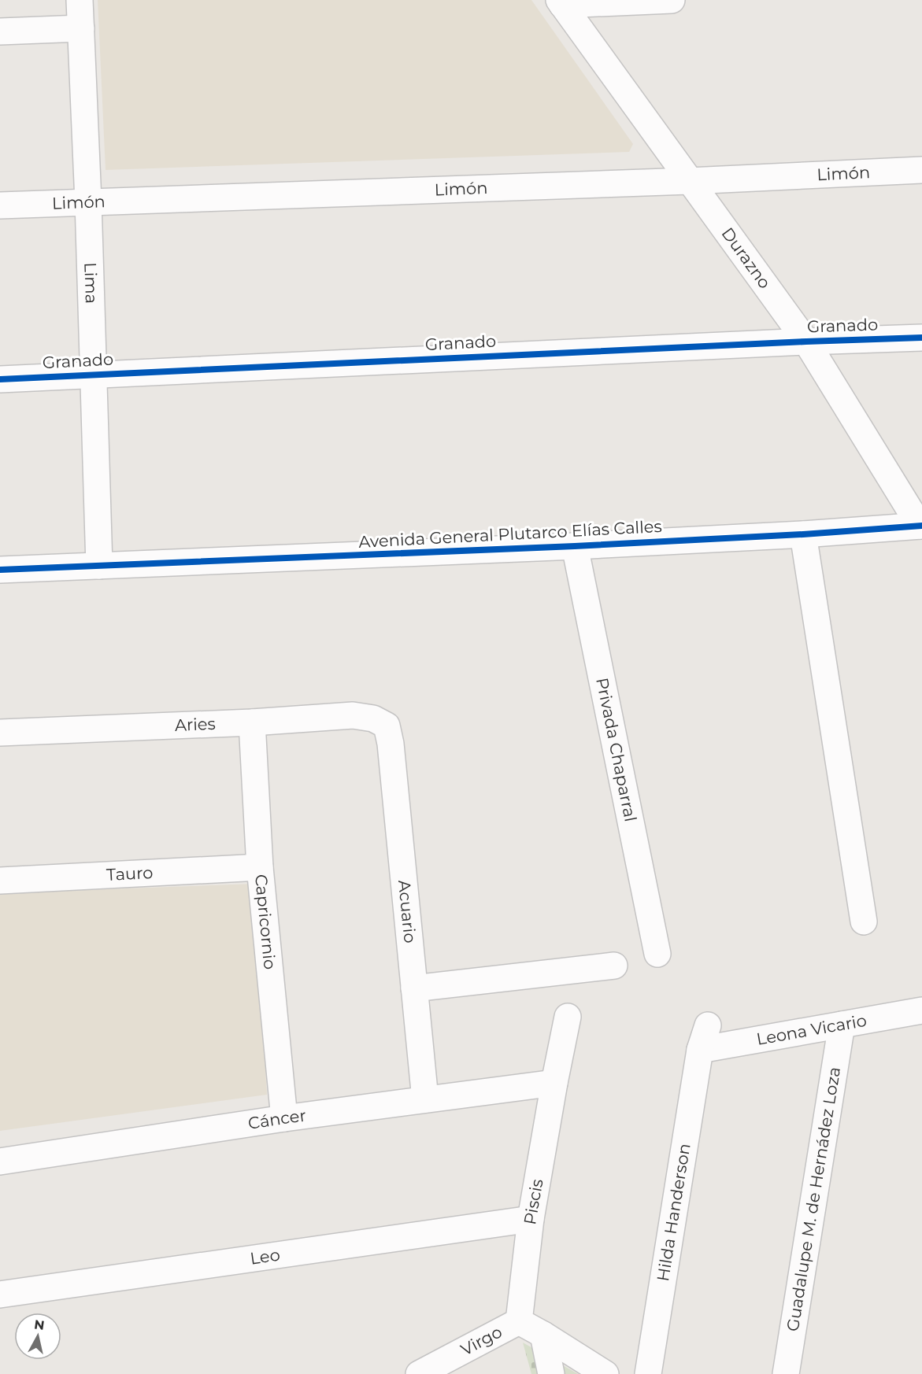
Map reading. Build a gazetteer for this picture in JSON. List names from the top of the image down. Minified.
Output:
{"streets":{"street":["Limón","Durazno","Lima","Granado","Avenida General Plutarco Elías Calles","Aries","Privada Chaparral","Tauro","Acuario","Capricornio","Leona Vicario","Cáncer","Guadalupe M. de Hernádez Loza","Piscis","Hilda Handerson","Leo","Virgo"]},"crossings":[["Limón","Durazno"],["Limón","Lima"],["Durazno","Granado"],["Durazno","Avenida General Plutarco Elías Calles"],["Lima","Granado"],["Lima","Avenida General Plutarco Elías Calles"],["Avenida General Plutarco Elías Calles","Privada Chaparral"],["Aries","Acuario"],["Aries","Capricornio"],["Tauro","Capricornio"],["Acuario","Cáncer"],["Capricornio","Cáncer"],["Leona Vicario","Guadalupe M. de Hernádez Loza"],["Leona Vicario","Hilda Handerson"],["Cáncer","Piscis"],["Piscis","Leo"],["Piscis","Virgo"]],"north":"top"}
